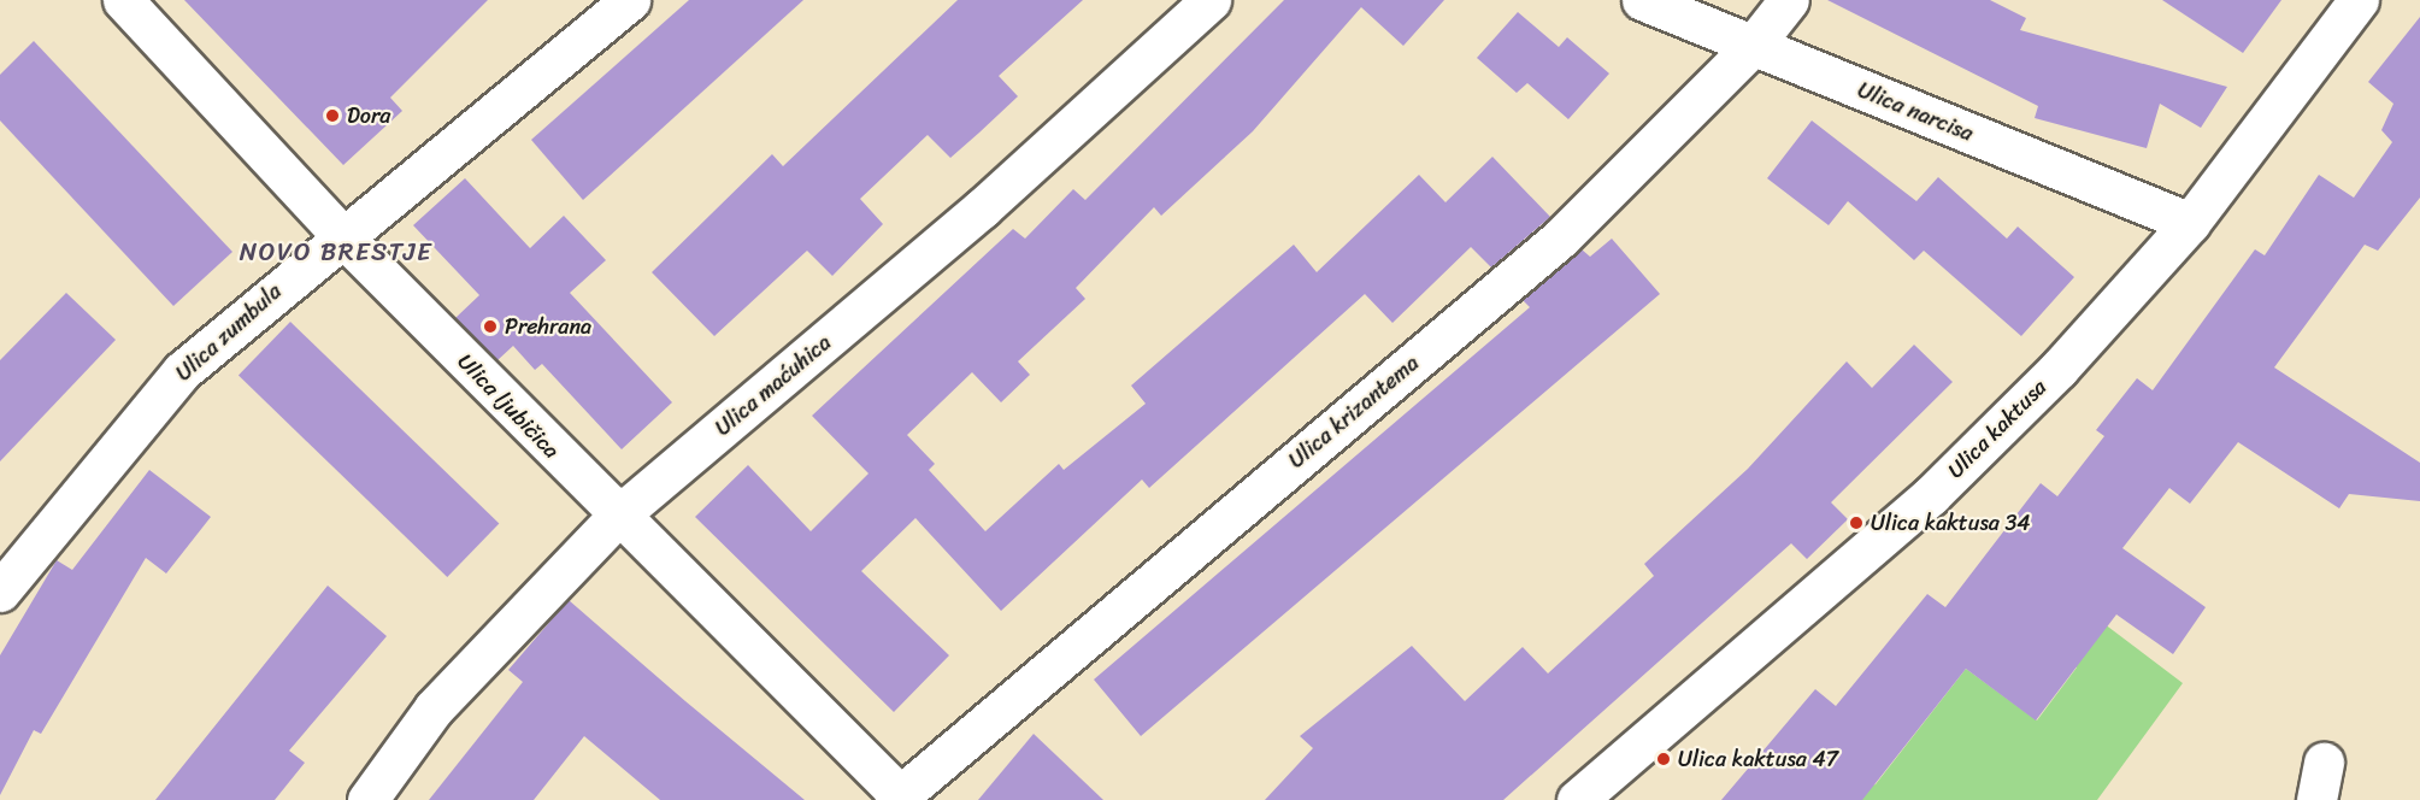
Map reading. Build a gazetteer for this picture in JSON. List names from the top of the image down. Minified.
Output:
{"streets":{"street":["Ulica narcisa","Ulica zumbula","Ulica maćuhica","Ulica ljubičica","Ulica krizantema","Ulica kaktusa"]},"crossings":[["Ulica narcisa","Ulica krizantema"],["Ulica narcisa","Ulica kaktusa"],["Ulica zumbula","Ulica ljubičica"],["Ulica maćuhica","Ulica ljubičica"],["Ulica ljubičica","Ulica krizantema"]],"districts":["NOVO BRESTJE"],"places":["Dora","Prehrana","Ulica kaktusa 34","Ulica kaktusa 47"]}
